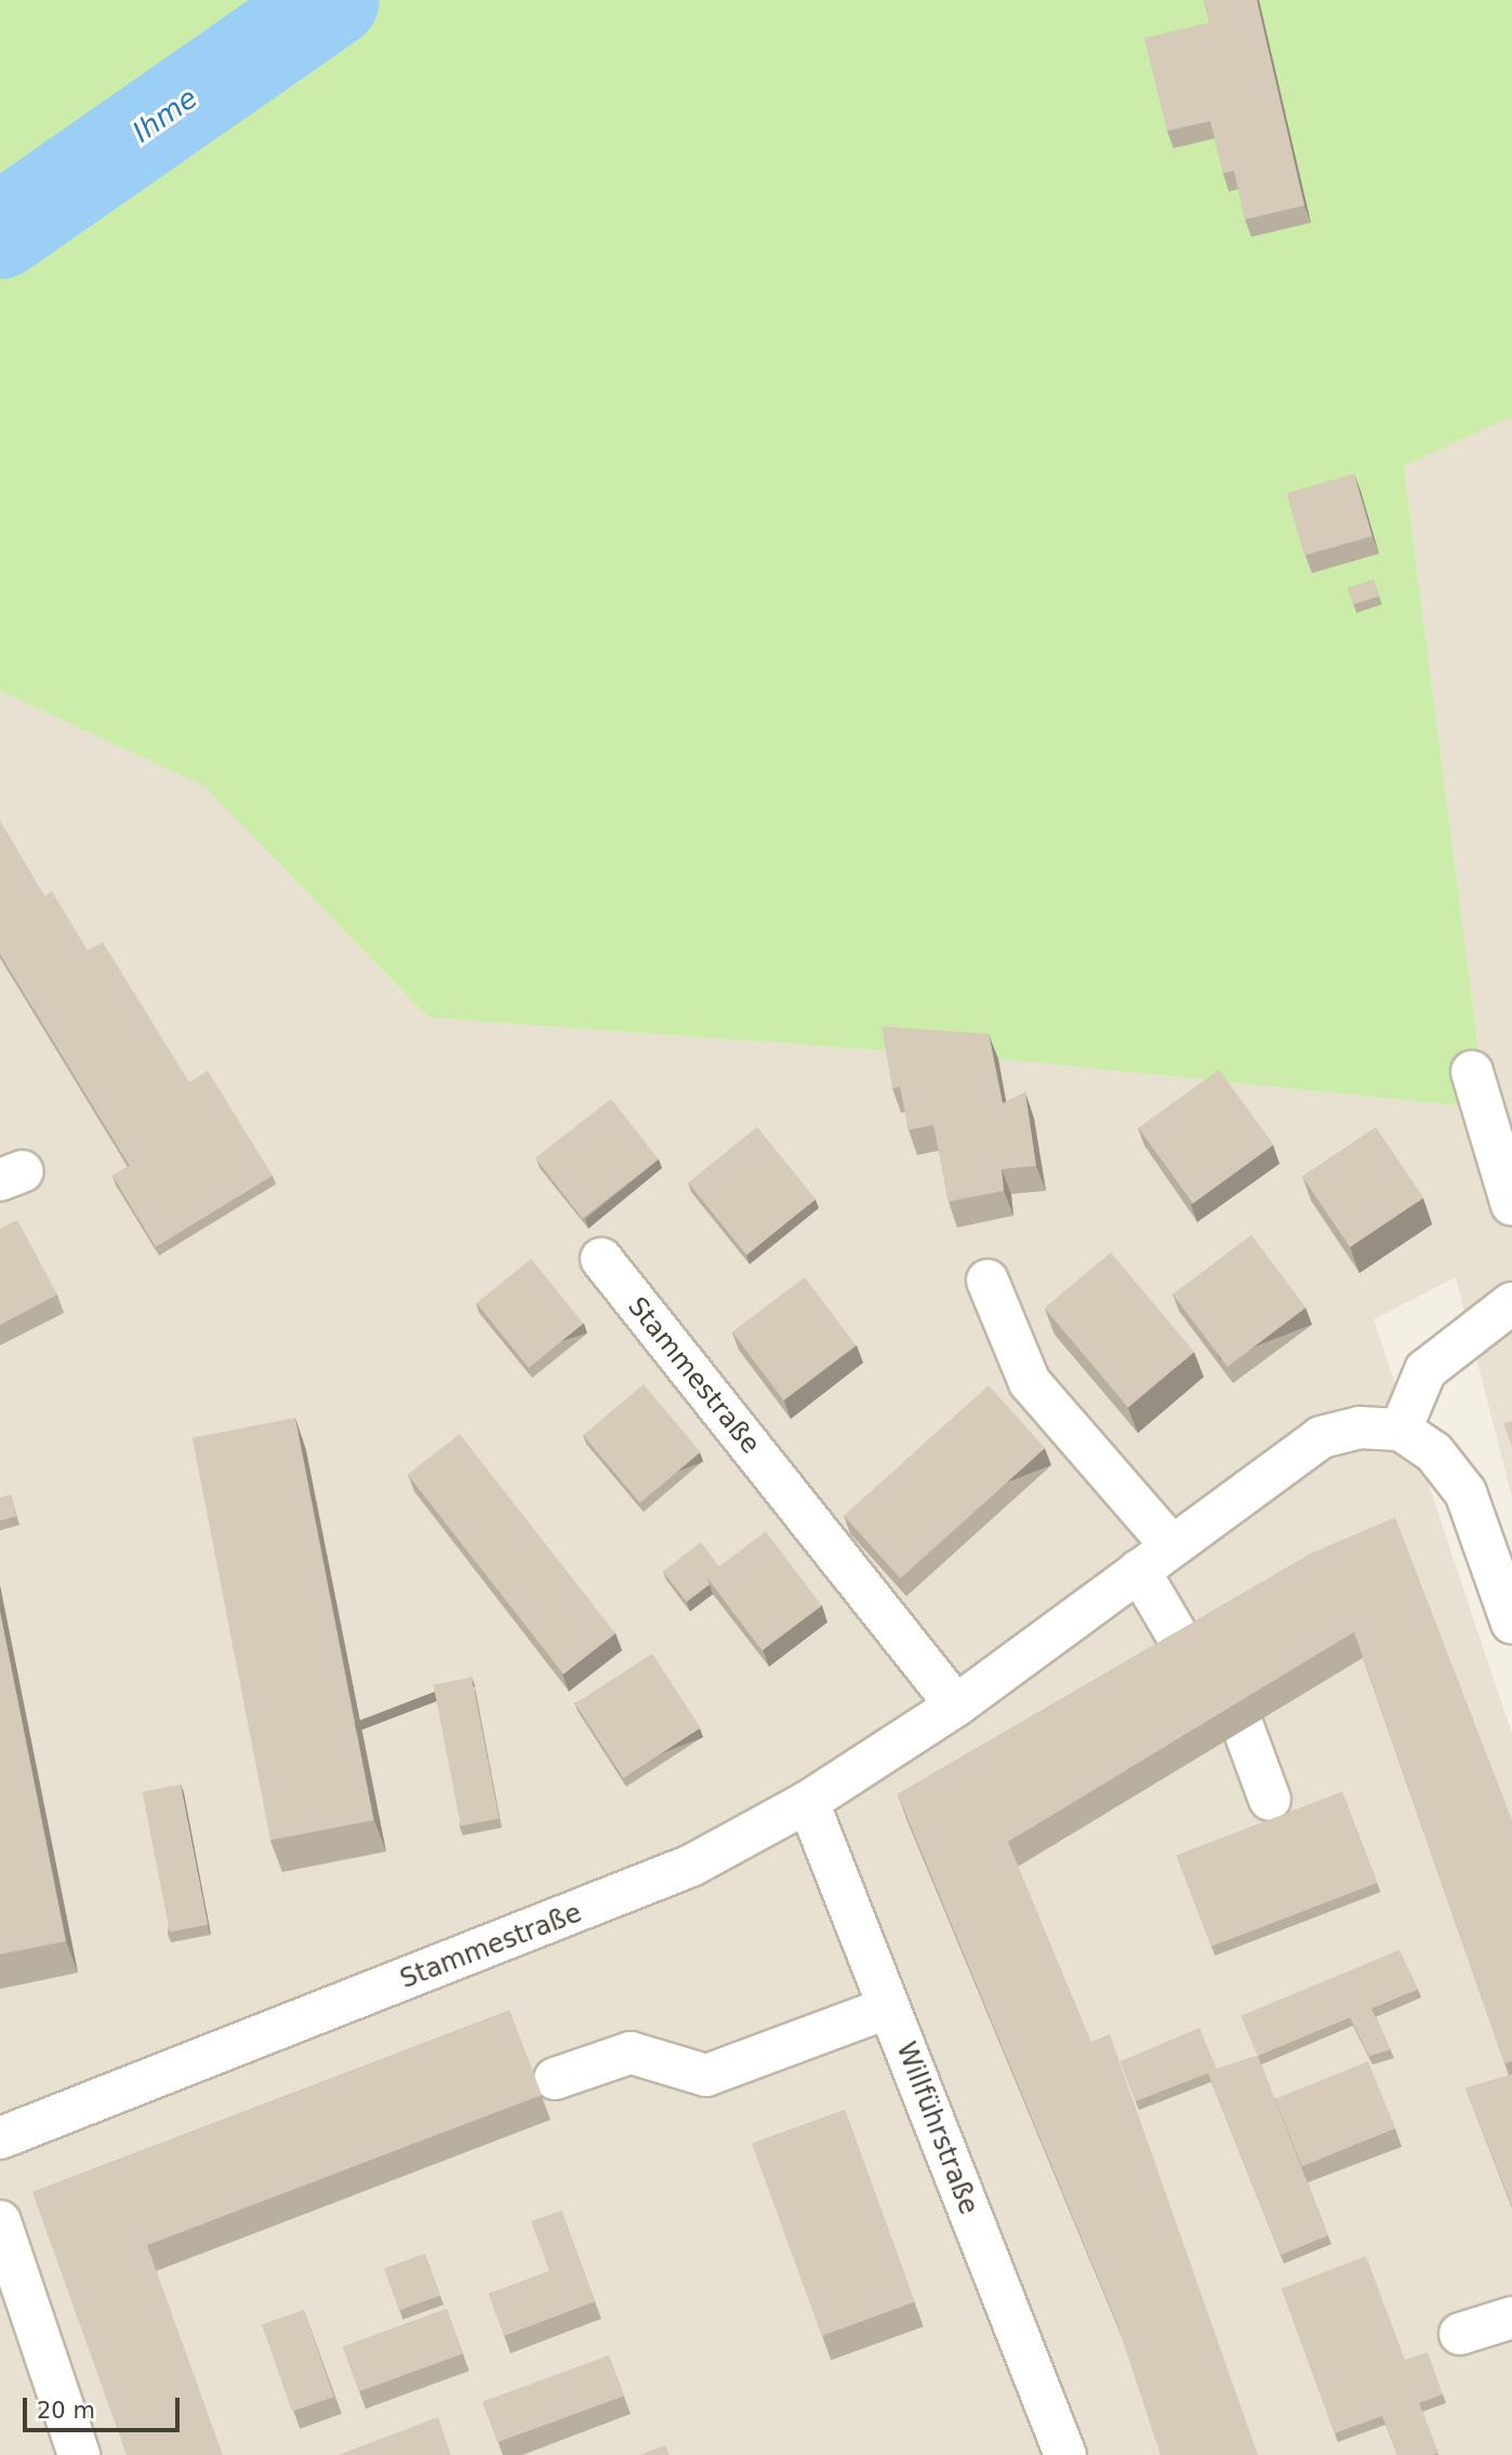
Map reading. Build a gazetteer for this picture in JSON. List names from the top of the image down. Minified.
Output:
{"streets":{"street":["Stammestraße","Willführstraße"]},"crossings":[["Stammestraße","Willführstraße"]],"water":["Ihme"],"scale_bar":"20 m"}
